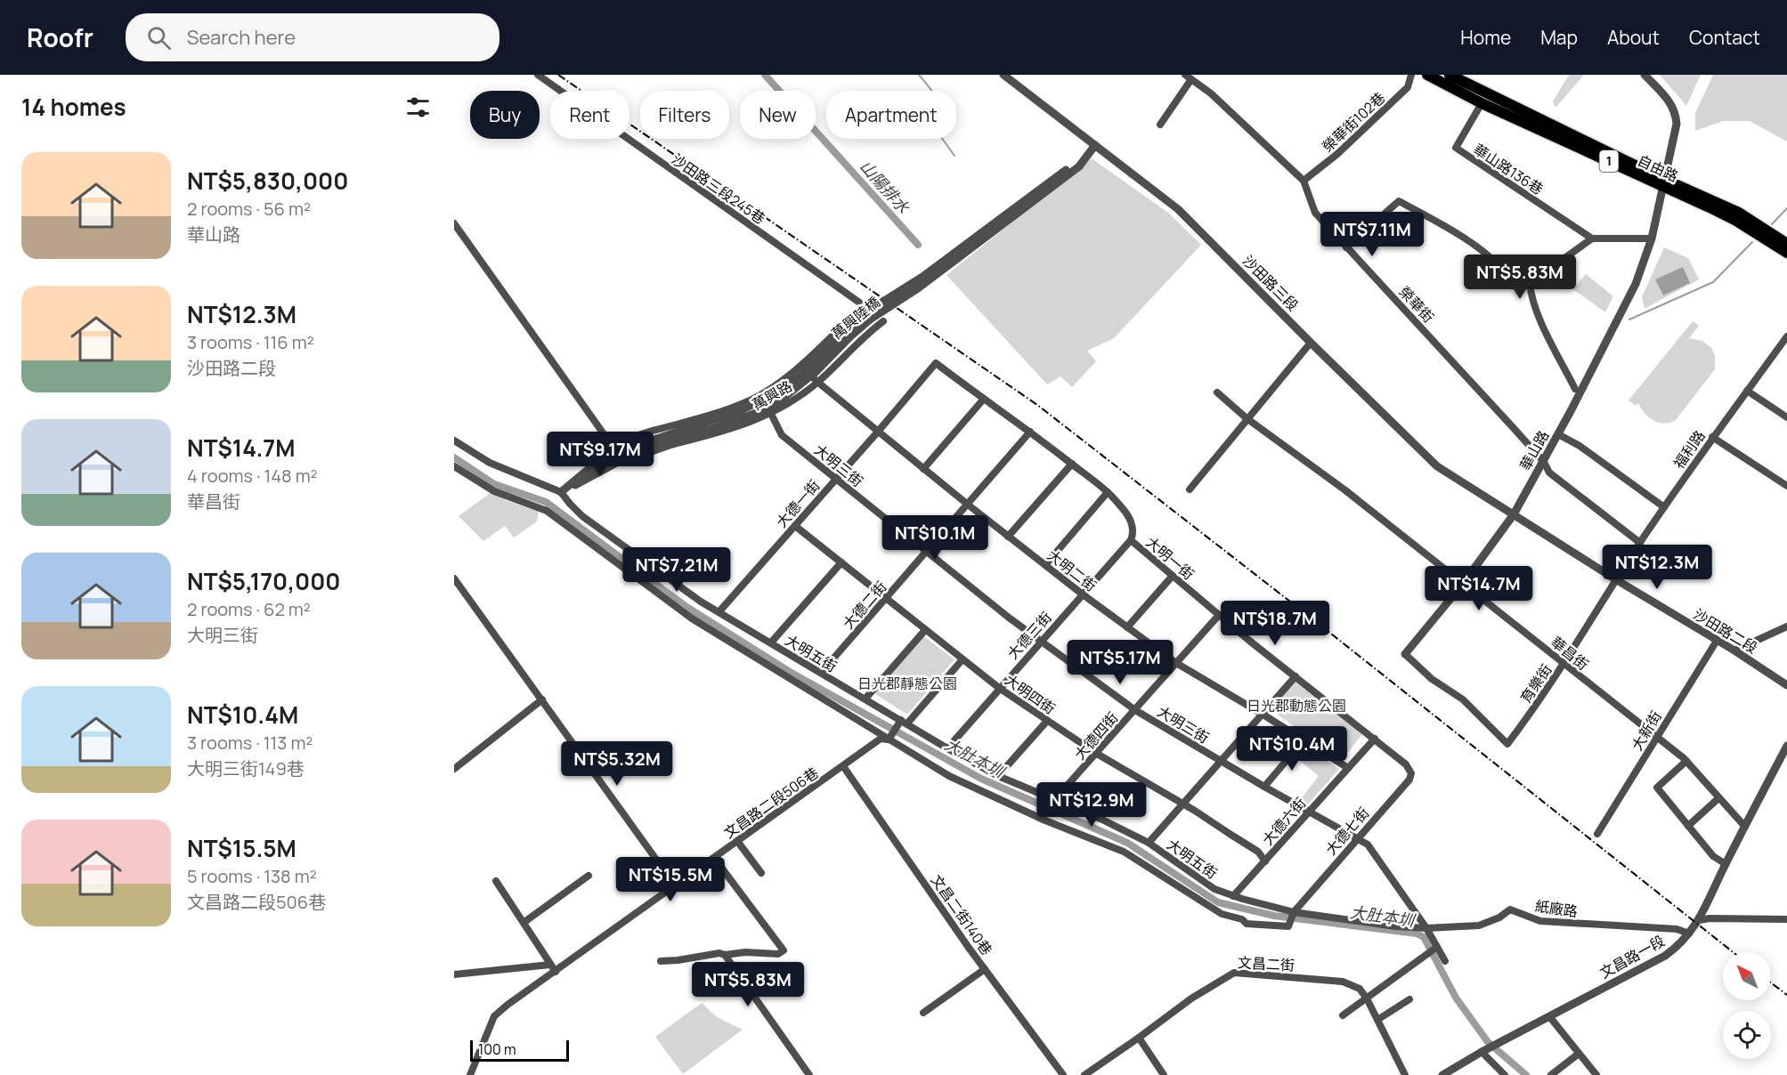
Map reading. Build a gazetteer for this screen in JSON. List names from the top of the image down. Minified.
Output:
{"streets":{"main road":["1","自由路"],"street":["榮華街102巷","華山路136巷","沙田路三段245巷","沙田路三段","榮華街","萬興陸橋","萬興路","福利路","華山路","大明三街","大德一街","大明一街","大明二街","大德二街","沙田路二段","大德三街","大明五街","華昌街","育樂街","大明四街","大新街","大德四街","文昌路二段506巷","大德六街","大德七街","紙廠路","文昌二街140巷","文昌路一段","文昌二街"]},"crossings":[["榮華街102巷","榮華街"],["自由路","華山路136巷"],["自由路","華山路"],["沙田路三段245巷","萬興路"],["沙田路三段","萬興陸橋"],["沙田路三段","華山路"],["沙田路三段","沙田路二段"],["榮華街","福利路"],["榮華街","華山路"],["萬興陸橋","萬興路"],["萬興路","大明三街"],["萬興路","大明二街"],["萬興路","大明五街"],["福利路","沙田路二段"],["福利路","育樂街"],["華山路","沙田路二段"],["華山路","華昌街"],["華山路","育樂街"],["大明三街","大德一街"],["大明三街","大德二街"],["大明三街","大德三街"],["大明三街","大明五街"],["大明三街","大德四街"],["大明三街","大德六街"],["大明三街","大德七街"],["大明三街","紙廠路"],["大德一街","大明一街"],["大德一街","大明二街"],["大德一街","大明五街"],["大德一街","大明四街"],["大明一街","大德二街"],["大明一街","大德三街"],["大明一街","大德四街"],["大明一街","大德六街"],["大明一街","大德七街"],["大明二街","大德二街"],["大明二街","大德三街"],["大明二街","大德四街"],["大明二街","大德六街"],["大德二街","大明五街"],["大德二街","大明四街"],["沙田路二段","育樂街"],["沙田路二段","大新街"],["大德三街","大明五街"],["大德三街","大明四街"],["大明五街","大德四街"],["大明五街","大德六街"],["大明五街","大德七街"],["大明五街","紙廠路"],["華昌街","育樂街"],["華昌街","大新街"],["華昌街","文昌路一段"],["大明四街","大德四街"],["大明四街","大德六街"],["文昌路二段506巷","大德七街"],["文昌路二段506巷","文昌二街140巷"],["紙廠路","文昌路一段"]],"water":["山陽排水","大肚本圳"],"parks":["日光郡靜態公園","日光郡動態公園"],"scale_bar":"100 m","north":"top left","page":{"header":"Roofr","search":"Search here","nav":["Home","Map","About","Contact"],"heading":"14 homes","chip":["Buy","Rent","Filters","New","Apartment"],"list":[{"name":"NT$5,830,000","note":"2 rooms · 56 m² · 華山路"},{"name":"NT$12.3M","note":"3 rooms · 116 m² · 沙田路二段"},{"name":"NT$14.7M","note":"4 rooms · 148 m² · 華昌街"},{"name":"NT$5,170,000","note":"2 rooms · 62 m² · 大明三街"},{"name":"NT$10.4M","note":"3 rooms · 113 m² · 大明三街149巷"},{"name":"NT$15.5M","note":"5 rooms · 138 m² · 文昌路二段506巷"}],"price":["NT$7.11M","NT$5.83M","NT$9.17M","NT$10.1M","NT$12.3M","NT$7.21M","NT$14.7M","NT$18.7M","NT$5.17M","NT$10.4M","NT$5.32M","NT$12.9M","NT$15.5M","NT$5.83M"],"scale":"100 m"}}
